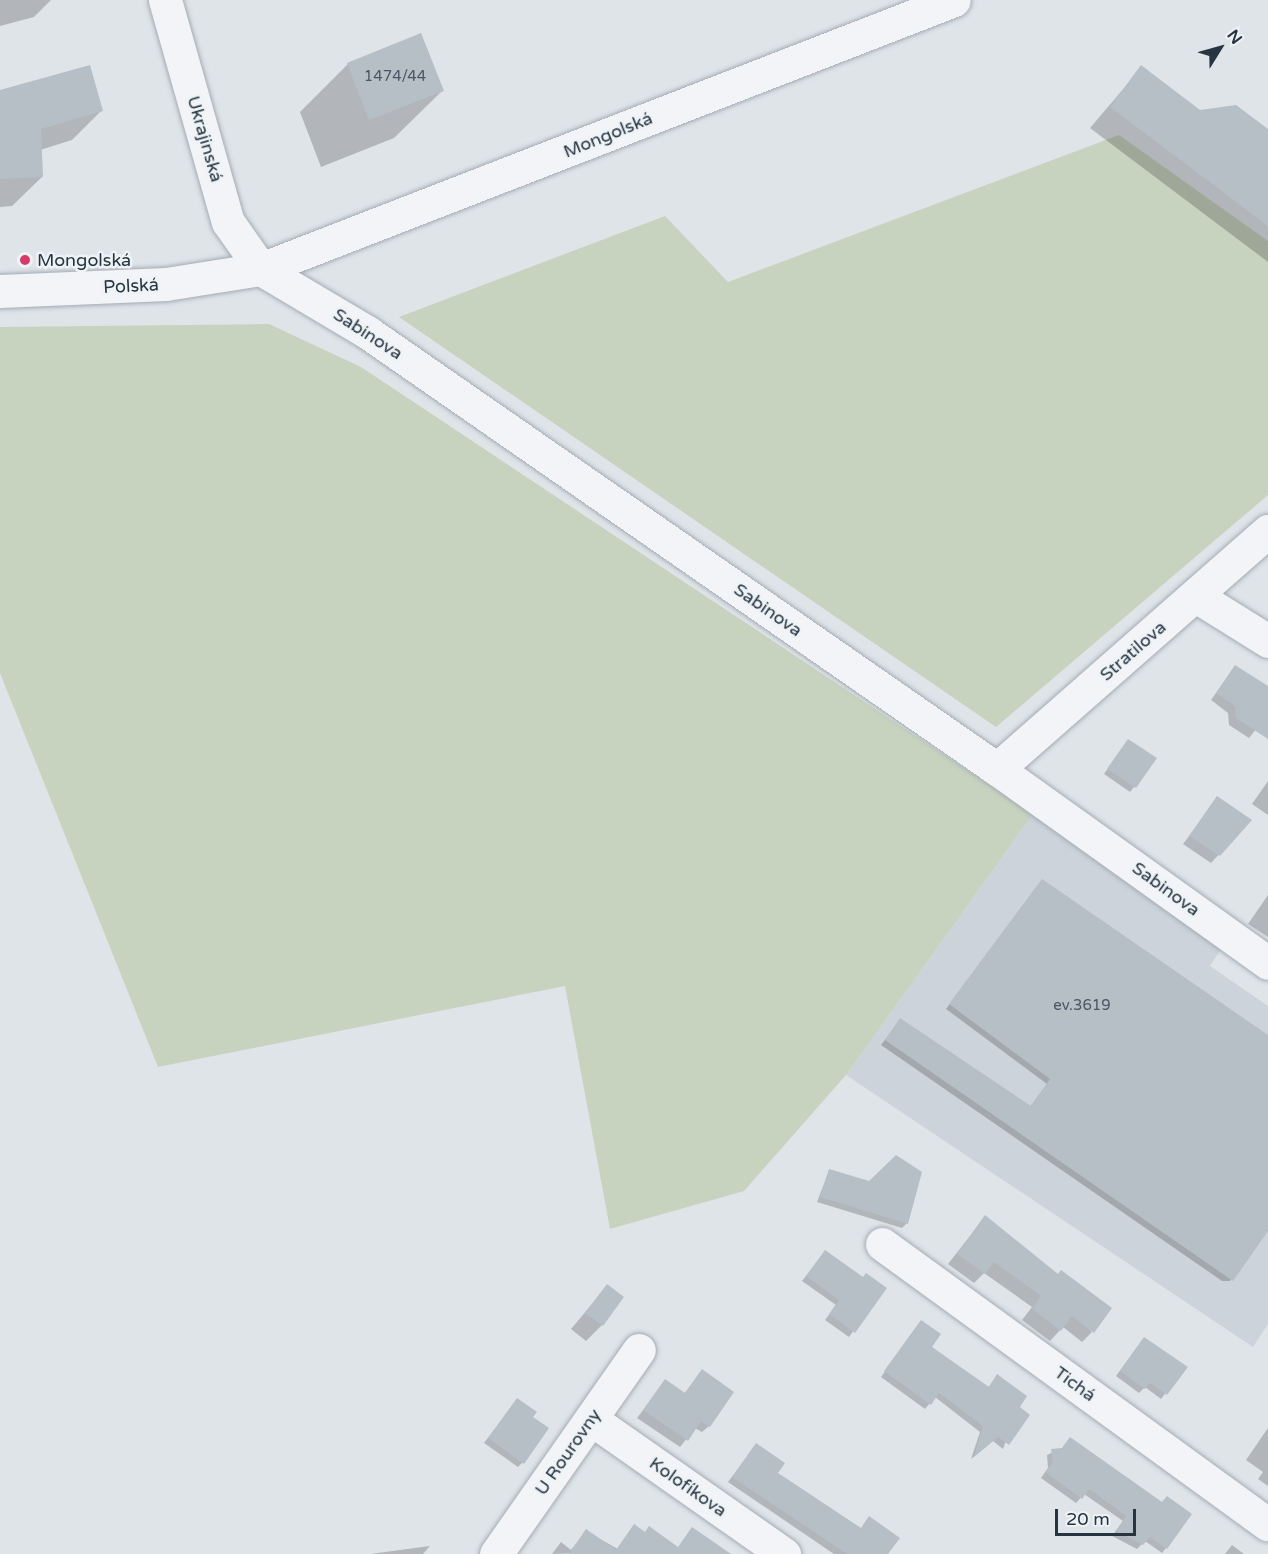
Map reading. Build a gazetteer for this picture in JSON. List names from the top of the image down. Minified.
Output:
{"streets":{"street":["Mongolská","Ukrajinská","Polská","Sabinova","Stratilova","Tichá","U Rourovny","Kolofíkova"]},"crossings":[["Mongolská","Ukrajinská"],["Mongolská","Polská"],["Mongolská","Sabinova"],["Ukrajinská","Polská"],["Ukrajinská","Sabinova"],["Polská","Sabinova"],["Sabinova","Stratilova"],["U Rourovny","Kolofíkova"]],"places":["Mongolská"],"house_numbers":["1474/44","ev.3619"],"scale_bar":"20 m","north":"top right"}
